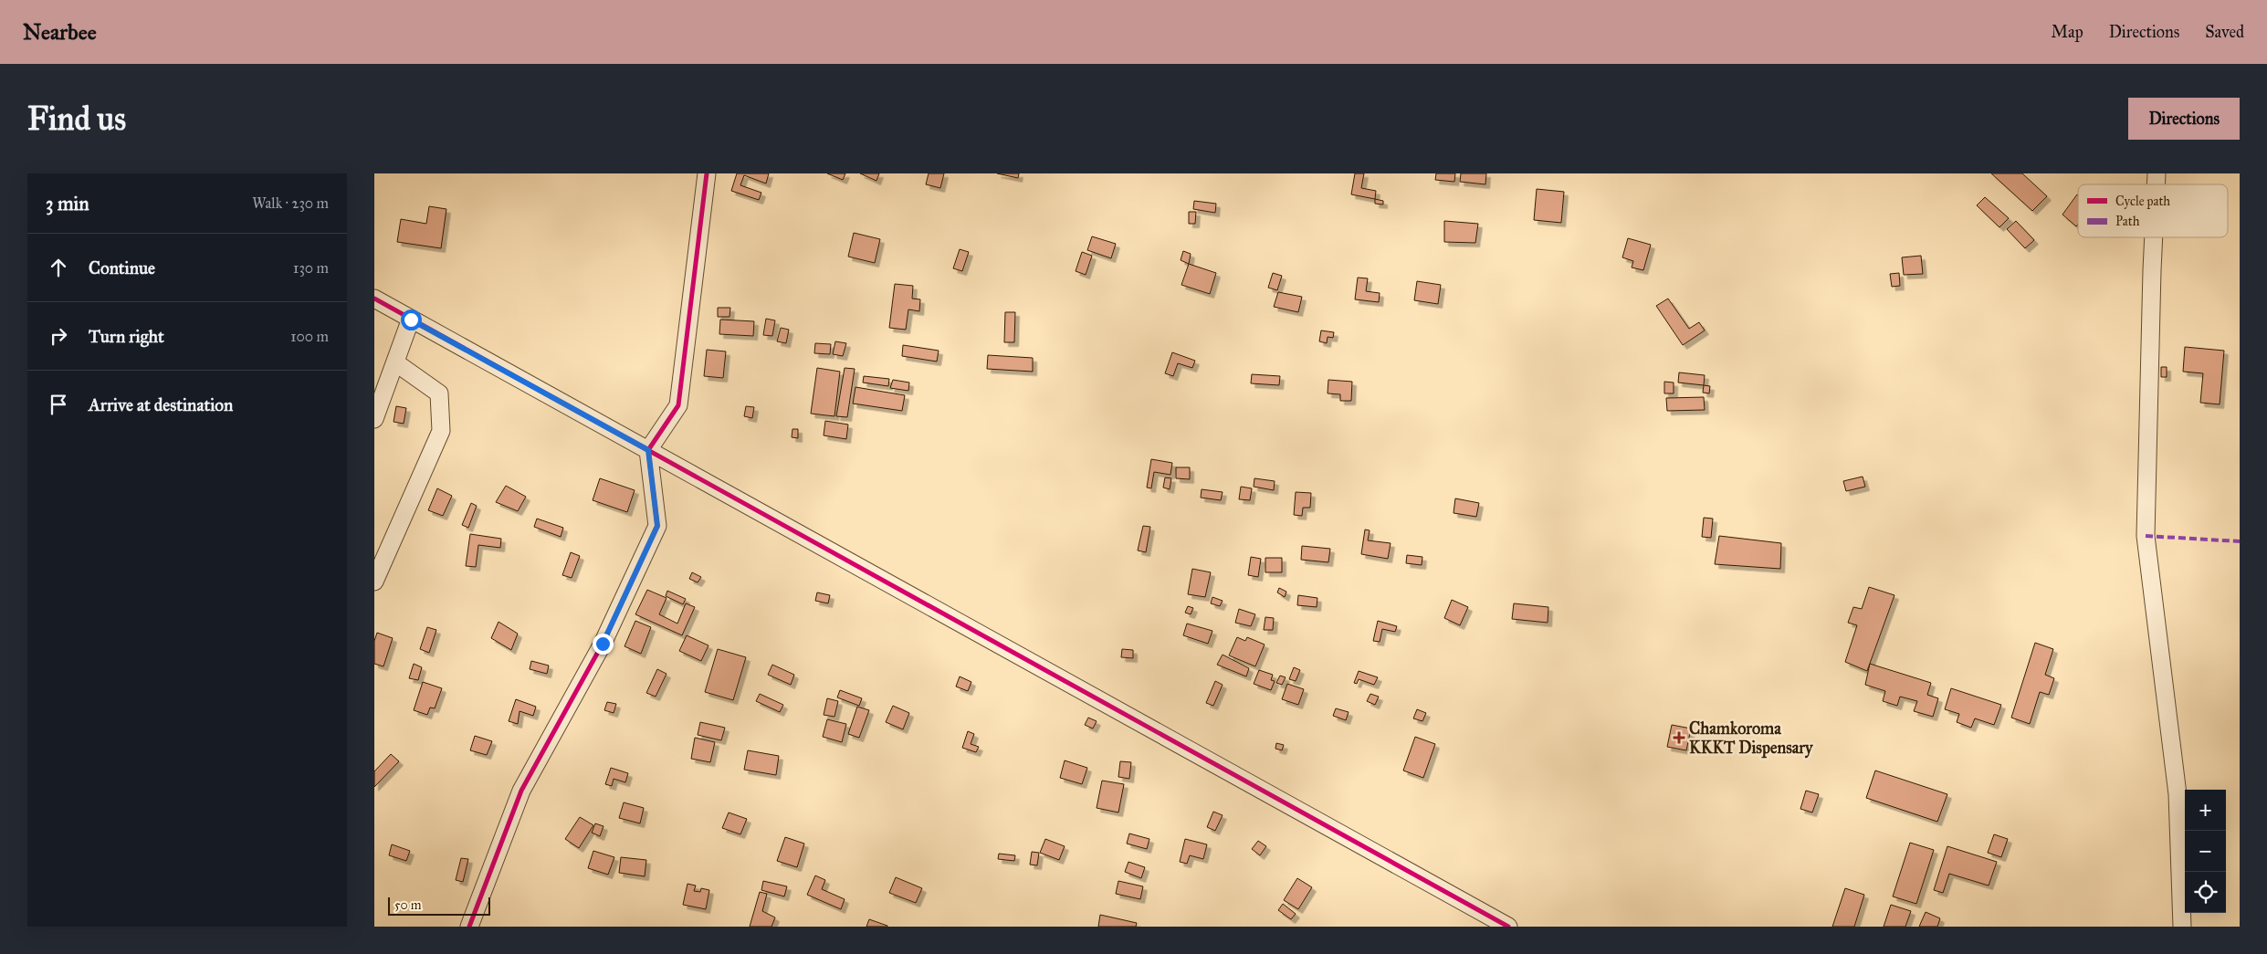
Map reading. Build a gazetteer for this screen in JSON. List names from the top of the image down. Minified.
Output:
{"places":{"health":["Chamkoroma KKKT Dispensary"]},"legend":["Cycle path","Path"],"scale_bar":"50 m","page":{"header":"Nearbee","nav":["Map","Directions","Saved"],"buttons":"Directions","title":"Find us","heading":["3 min","Walk · 230 m"],"list":[["Continue","130 m"],["Turn right","100 m"],"Arrive at destination"],"map_buttons":["+","−"],"scale":"50 m"}}
